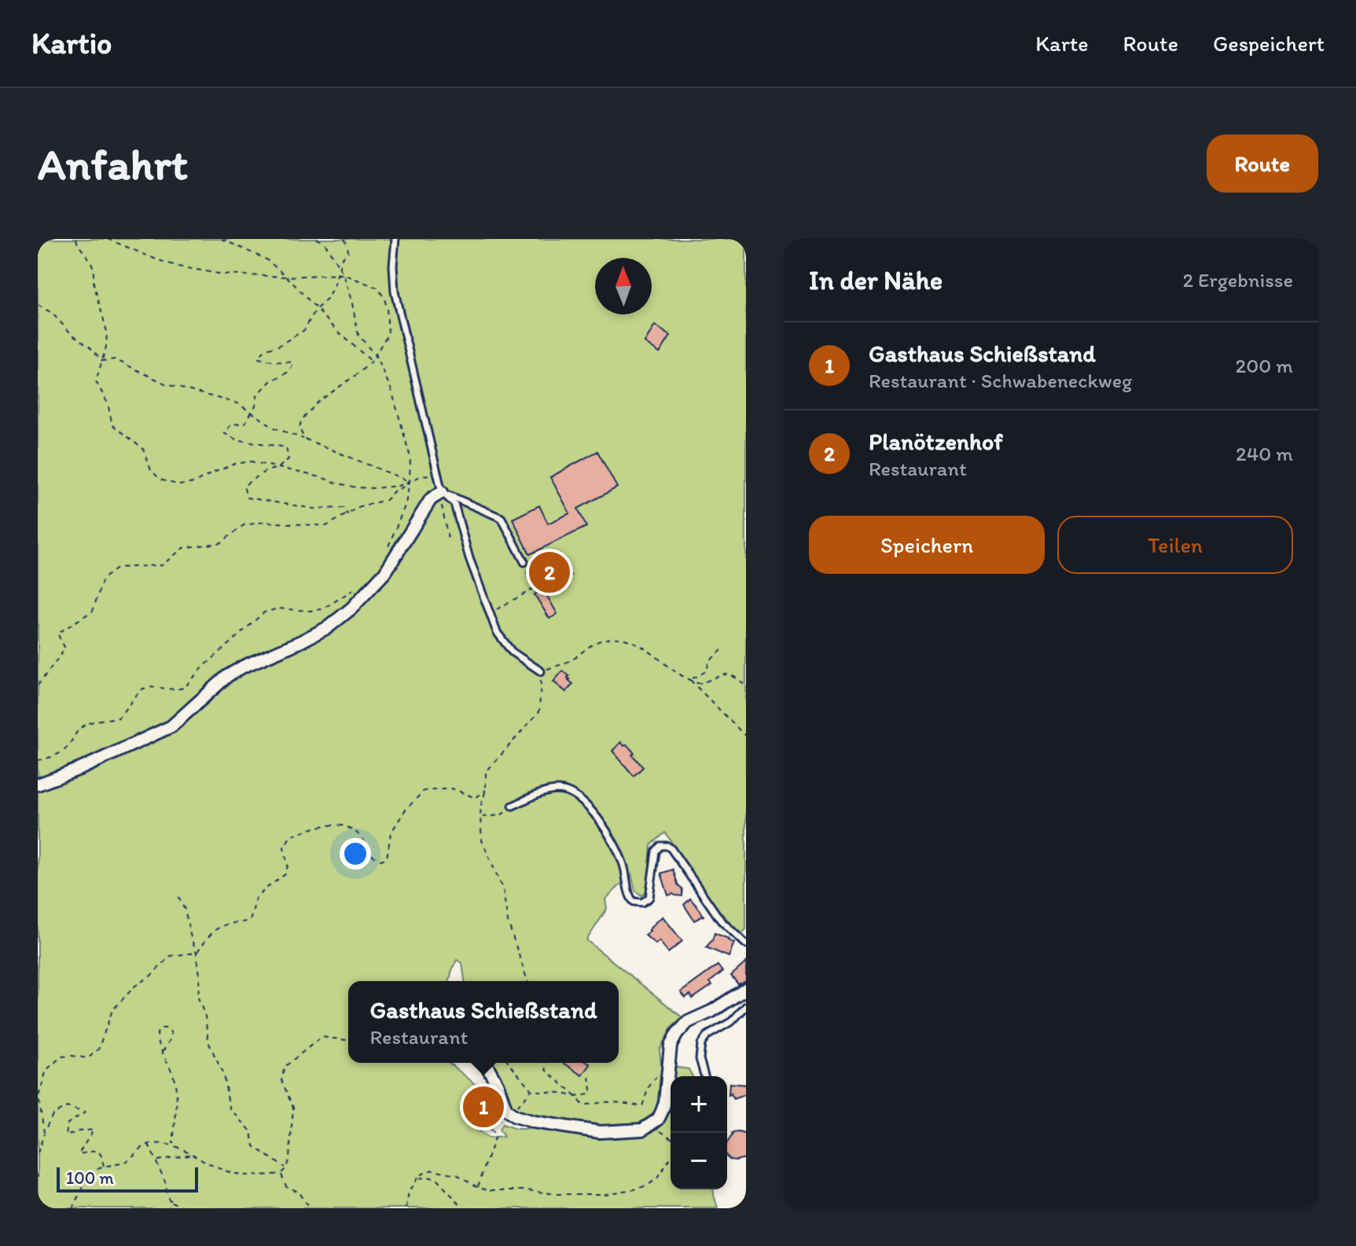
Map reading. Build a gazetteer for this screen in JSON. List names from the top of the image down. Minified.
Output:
{"scale_bar":"100 m","north":"top","page":{"header":"Kartio","nav":["Karte","Route","Gespeichert"],"buttons":["Route",["Speichern","Teilen"]],"title":"Anfahrt","heading":["In der Nähe","2 Ergebnisse"],"list":[{"mark":"1","name":"Gasthaus Schießstand","note":"Restaurant · Schwabeneckweg","value":"200 m"},{"mark":"2","name":"Planötzenhof","note":"Restaurant","value":"240 m"}],"pins":["2","1"],"popup":["Gasthaus Schießstand","Restaurant"],"map_buttons":["+","−"],"scale":"100 m"}}
